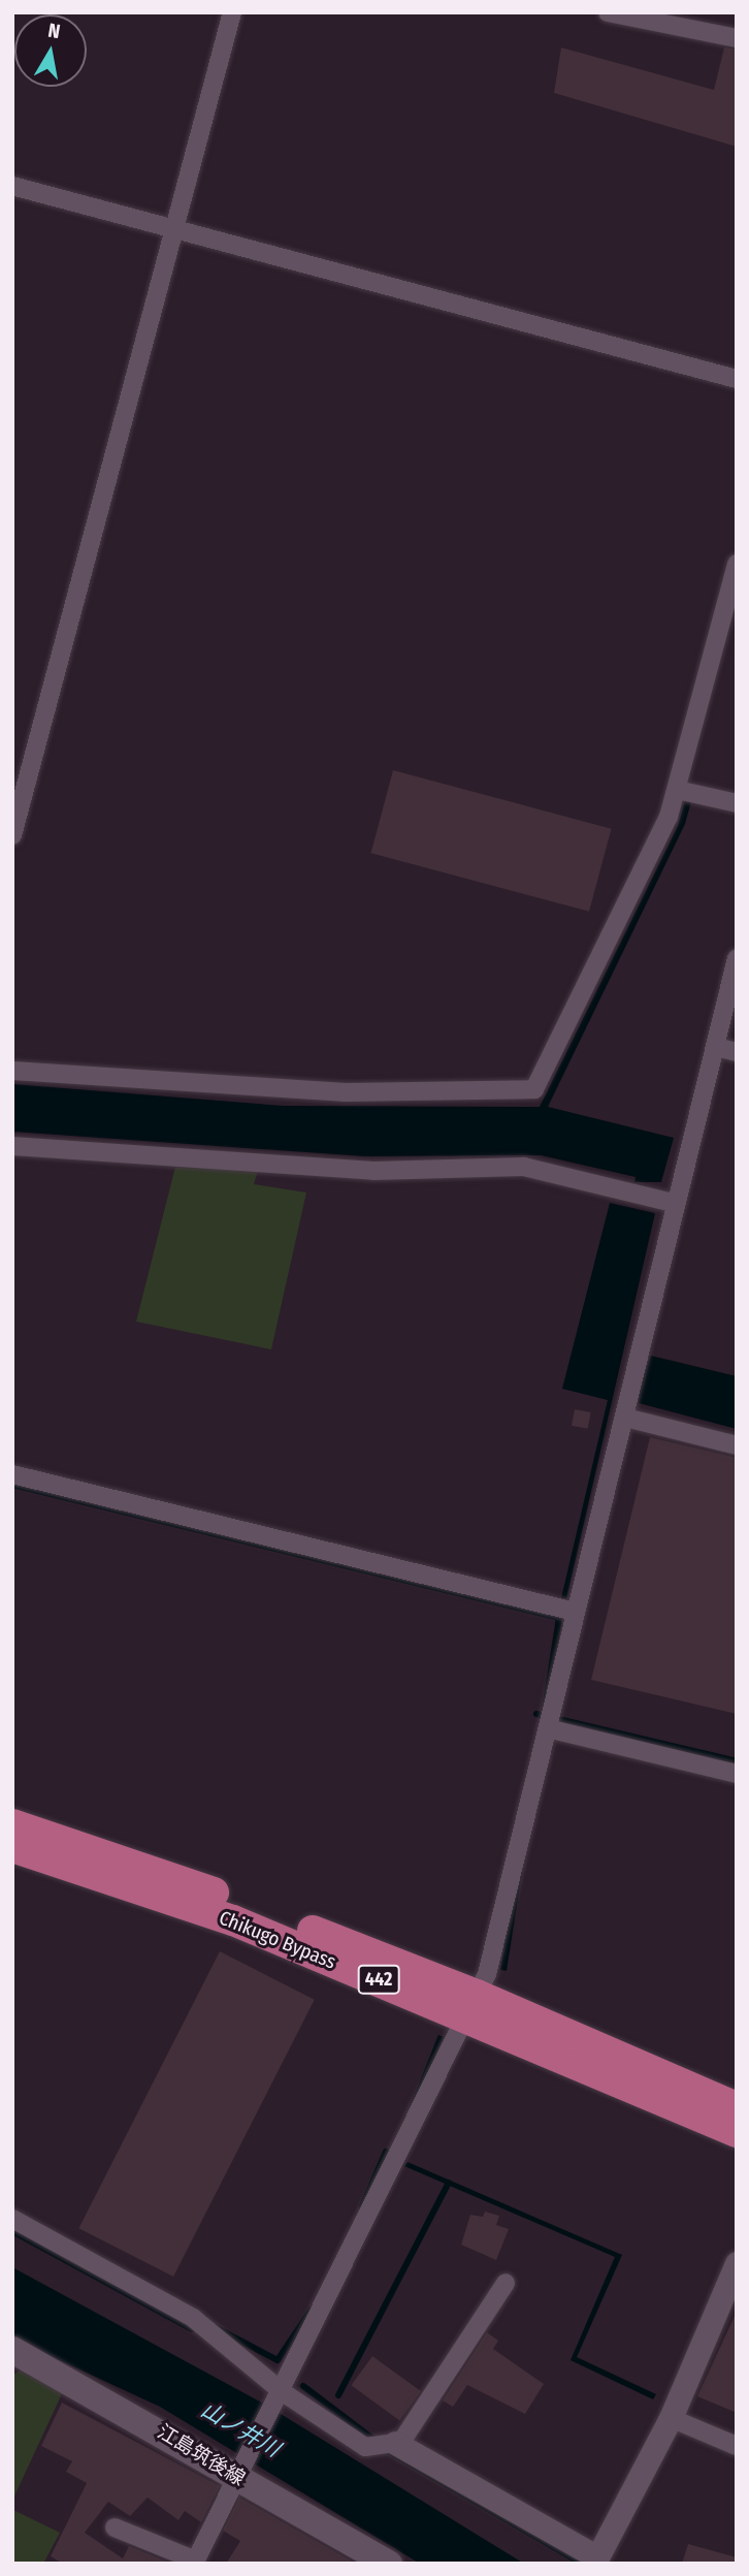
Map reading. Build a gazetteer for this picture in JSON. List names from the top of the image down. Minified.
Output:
{"streets":{"highway":["Chikugo Bypass","442"],"main road":["江島筑後線"]},"water":["山ノ井川"],"north":"top"}
